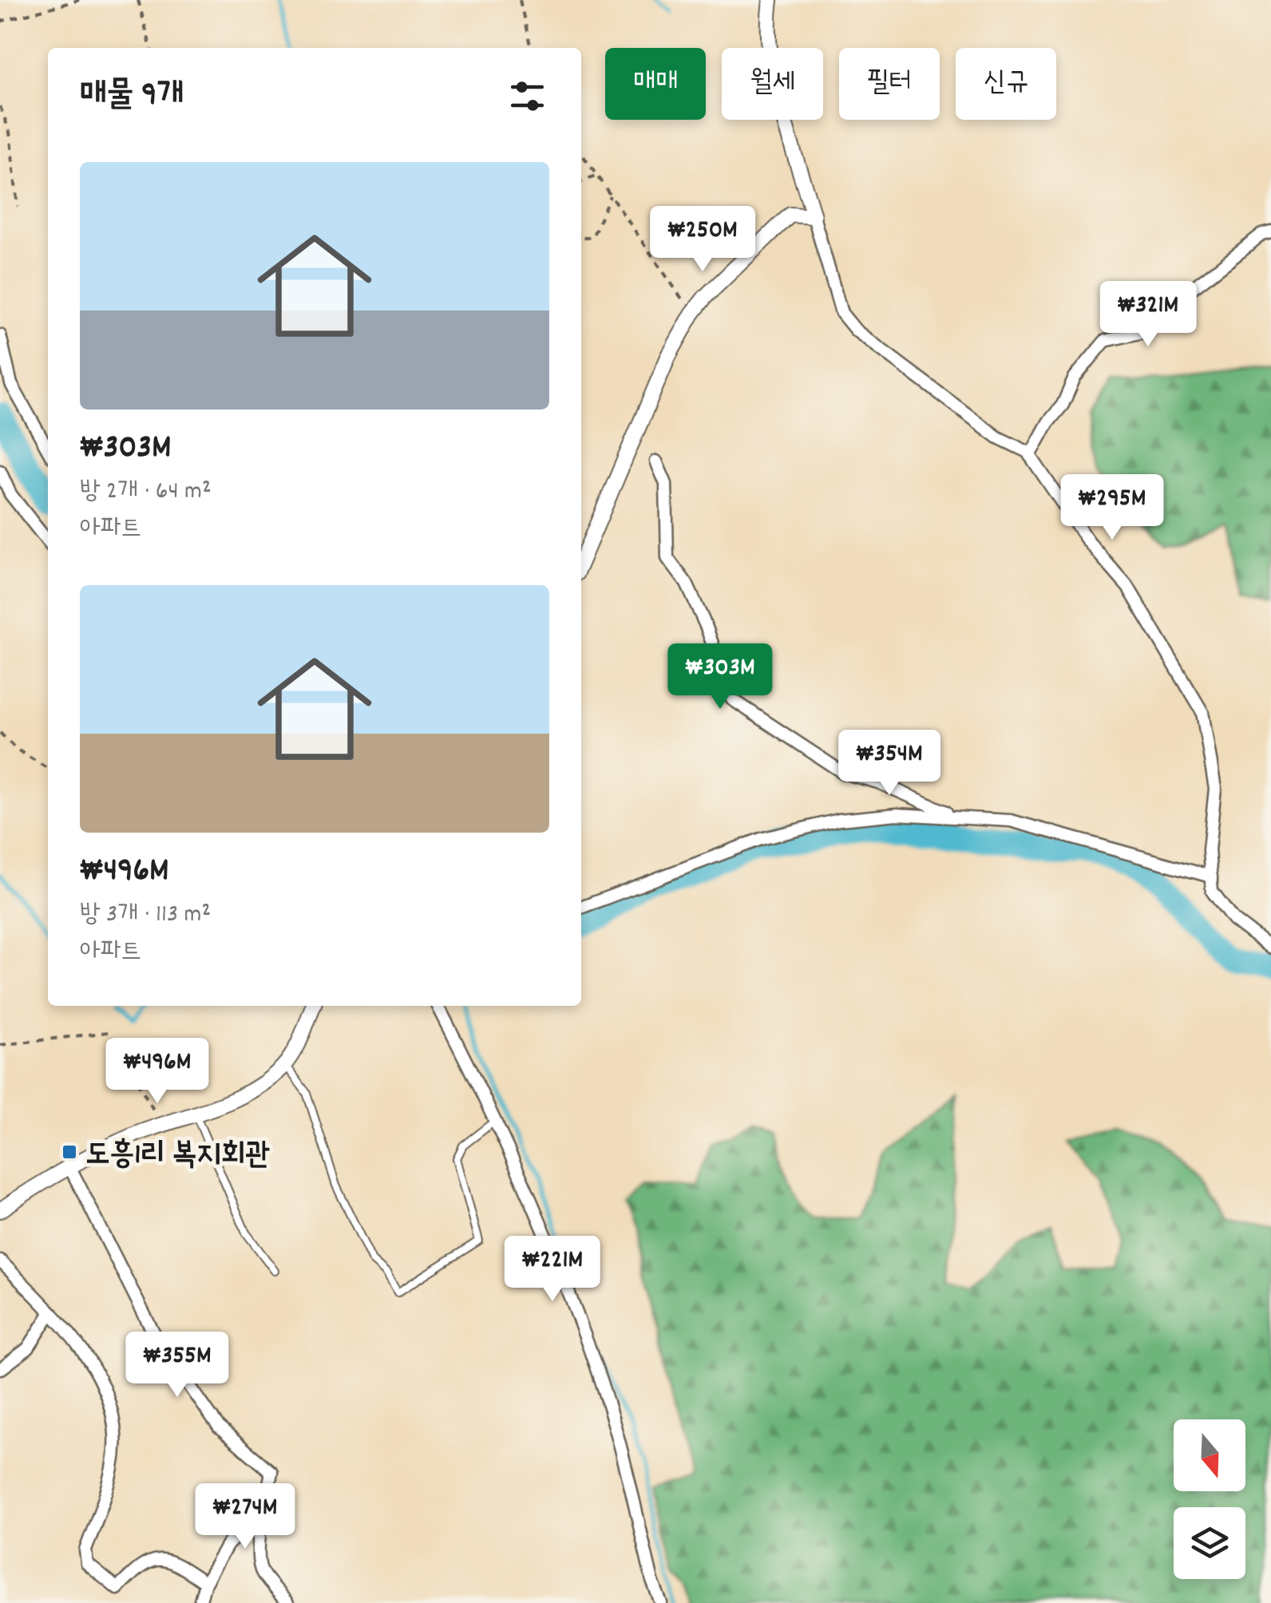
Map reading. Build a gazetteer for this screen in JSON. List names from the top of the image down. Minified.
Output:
{"places":{"transit":["도흥1리 복지회관"]},"north":"bottom","page":{"chip":["매매","월세","필터","신규"],"heading":"매물 9개","list":[{"name":"₩303M","note":"방 2개 · 64 m² · 아파트"},{"name":"₩496M","note":"방 3개 · 113 m² · 아파트"}],"price":["₩250M","₩321M","₩295M","₩303M","₩354M","₩496M","₩221M","₩355M","₩274M"]}}
